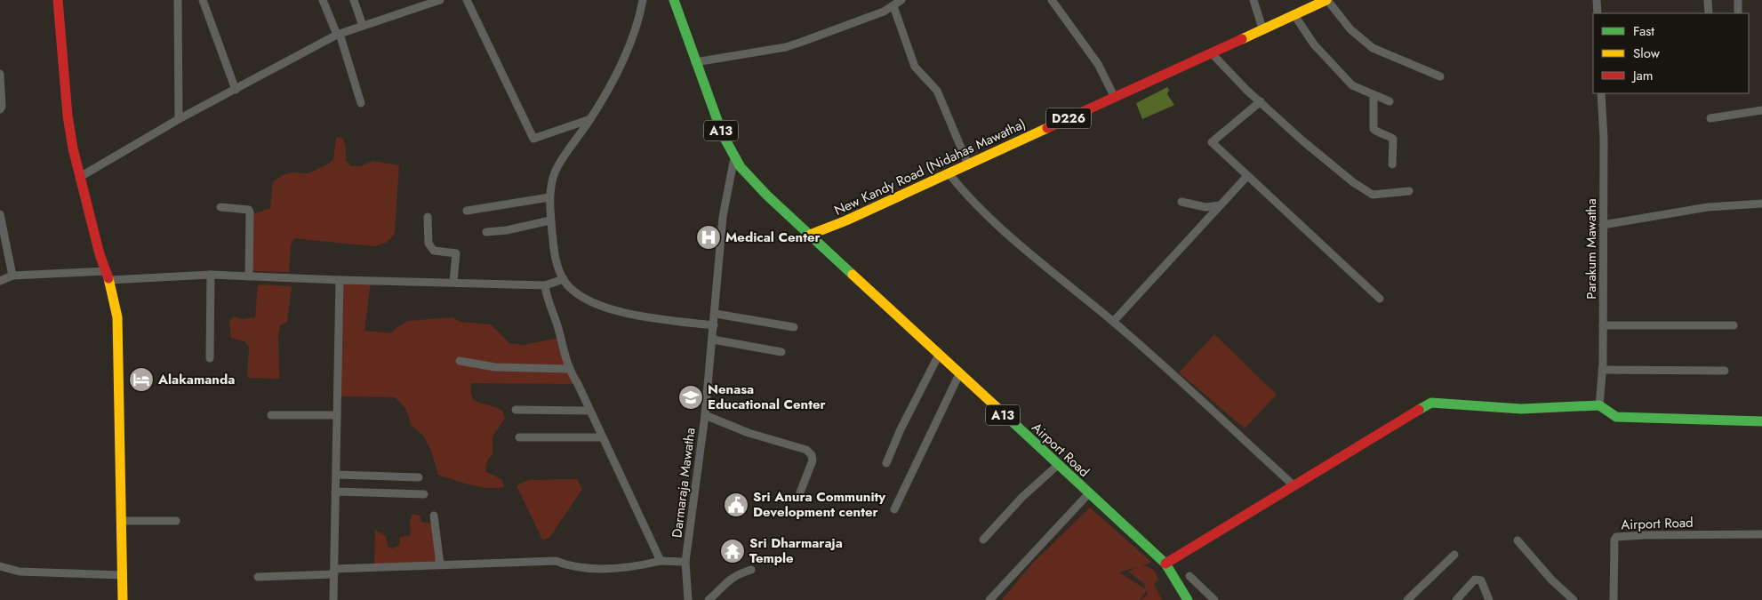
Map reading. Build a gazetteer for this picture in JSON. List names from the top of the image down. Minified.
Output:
{"streets":{"main road":["D226","A13","New Kandy Road (Nidahas Mawatha)","Airport Road"],"street":["Parakum Mawatha","Darmaraja Mawatha"]},"crossings":[["A13","New Kandy Road (Nidahas Mawatha)"],["A13","Airport Road"],["A13","Darmaraja Mawatha"],["New Kandy Road (Nidahas Mawatha)","Airport Road"]],"places":{"hospital":["Medical Center"],"hotel":["Alakamanda"],"school or university":["Nenasa Educational Center"],"public building":["Sri Anura Community Development center"],"temple":["Sri Dharmaraja Temple"]},"legend":["Fast","Slow","Jam"]}
